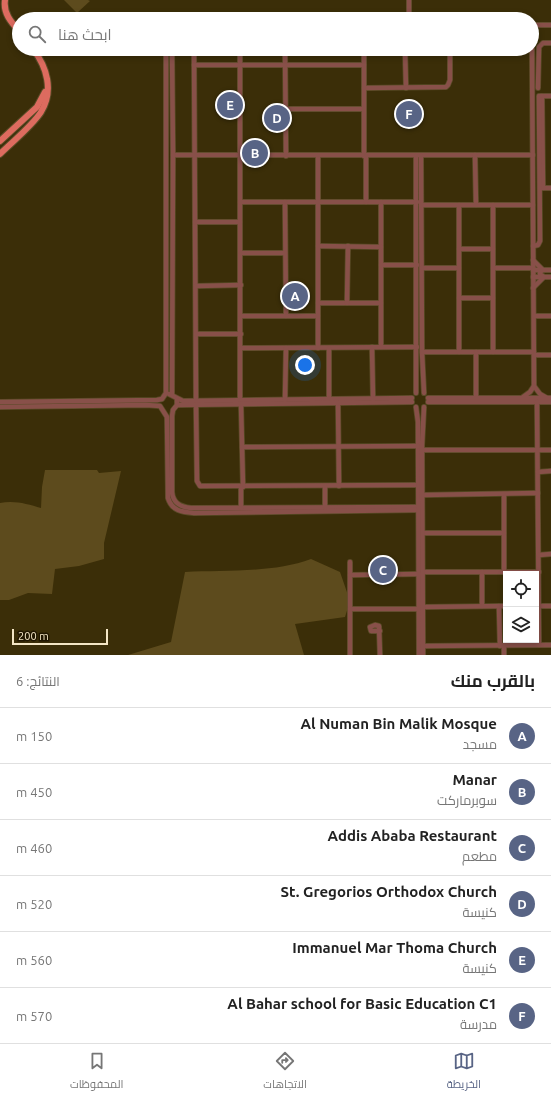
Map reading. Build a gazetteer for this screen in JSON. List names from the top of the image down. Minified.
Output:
{"scale_bar":"200 m","page":{"search":"ابحث هنا","pins":["E","F","D","B","A","C"],"scale":"200 m","heading":["بالقرب منك","النتائج: 6"],"list":[{"mark":"A","name":"Al Numan Bin Malik Mosque","note":"مسجد","value":"150 m"},{"mark":"B","name":"Manar","note":"سوبرماركت","value":"450 m"},{"mark":"C","name":"Addis Ababa Restaurant","note":"مطعم","value":"460 m"},{"mark":"D","name":"St. Gregorios Orthodox Church","note":"كنيسة","value":"520 m"},{"mark":"E","name":"Immanuel Mar Thoma Church","note":"كنيسة","value":"560 m"},{"mark":"F","name":"Al Bahar school for Basic Education C1","note":"مدرسة","value":"570 m"}],"nav":["الخريطة","الاتجاهات","المحفوظات"]}}
